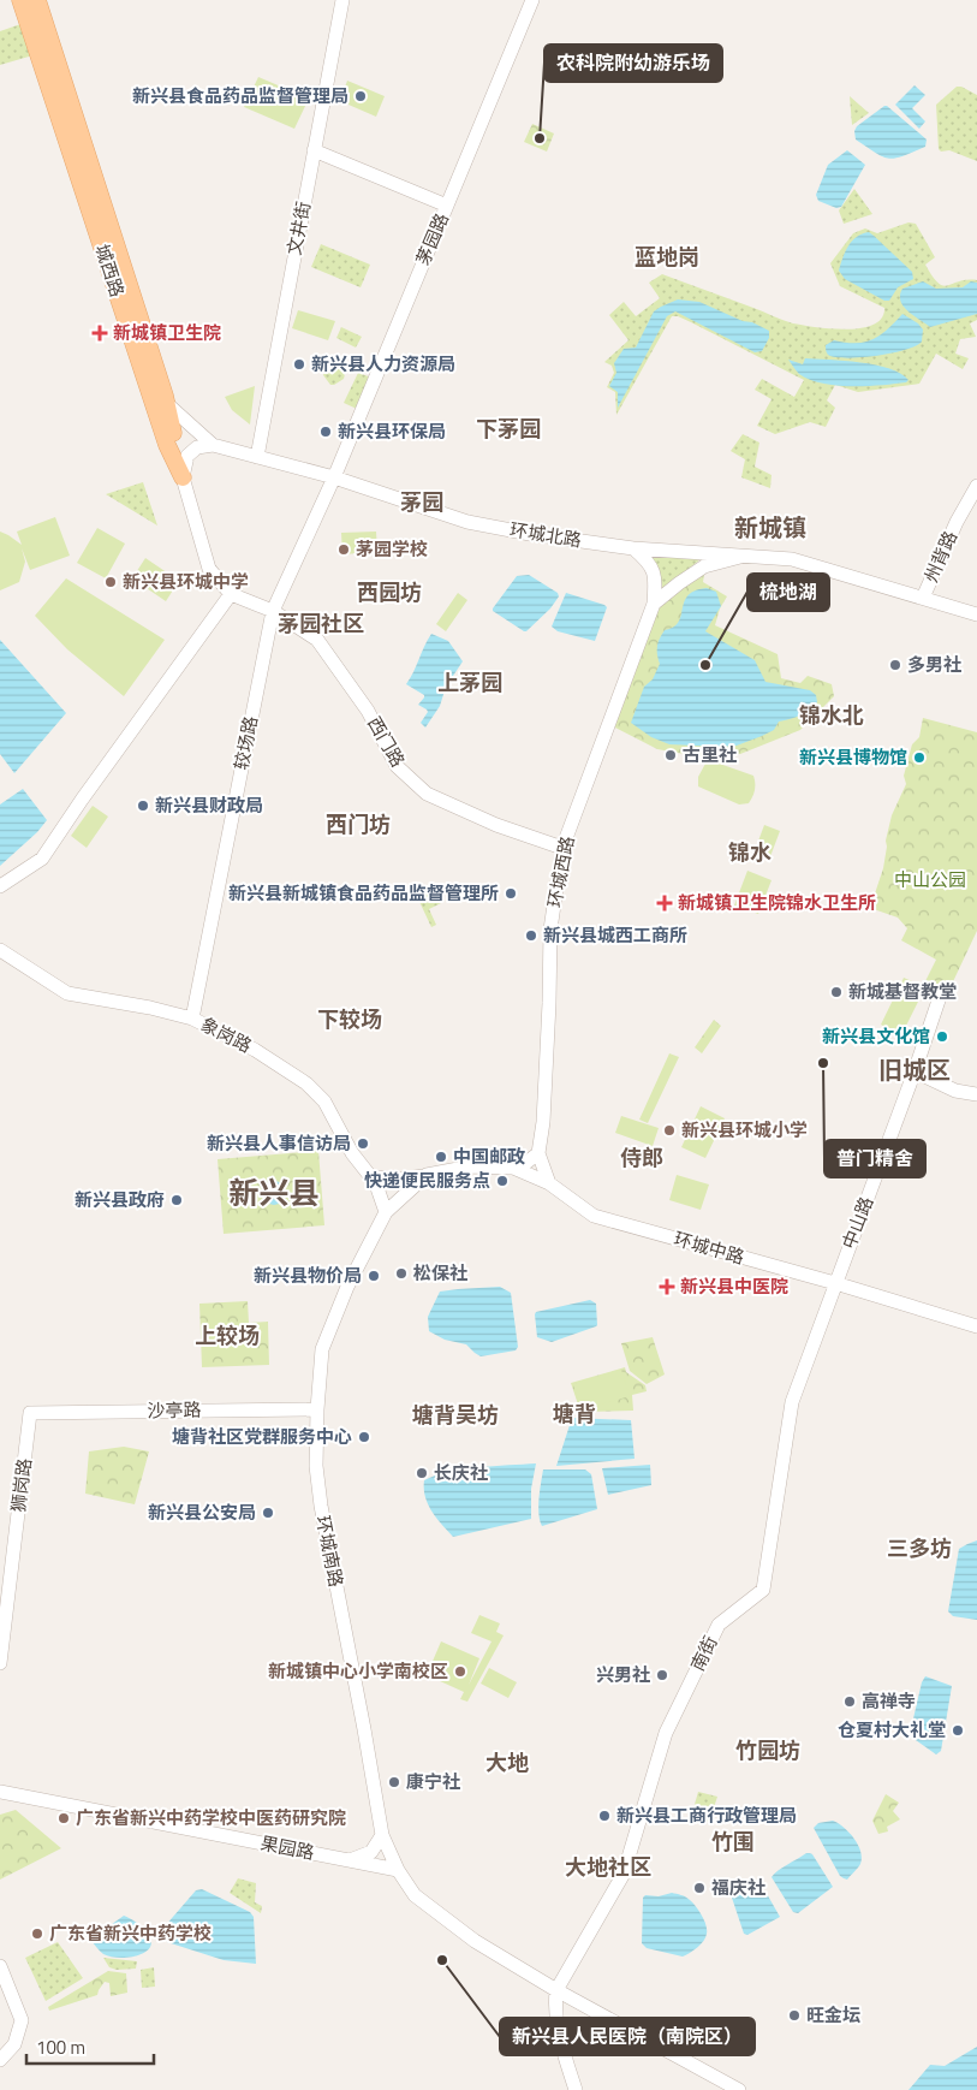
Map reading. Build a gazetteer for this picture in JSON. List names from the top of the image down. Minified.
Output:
{"streets":{"main road":["城西路"],"street":["文井街","茅园路","环城北路","州背路","西门路","较场路","环城西路","象岗路","中山路","环城中路","沙亭路","狮岗路","环城南路","南街","果园路"]},"crossings":[["文井街","环城北路"],["茅园路","环城北路"],["茅园路","较场路"],["城西路","环城北路"],["城西路","西门路"],["城西路","较场路"],["环城北路","州背路"],["环城北路","较场路"],["环城北路","环城西路"],["西门路","较场路"],["西门路","环城西路"],["较场路","象岗路"],["象岗路","环城南路"],["中山路","环城中路"],["中山路","南街"],["环城中路","南街"],["沙亭路","狮岗路"],["沙亭路","环城南路"],["环城南路","南街"],["环城南路","果园路"]],"districts":["蓝地岗","下茅园","茅园","新城镇","西园坊","茅园社区","上茅园","锦水北","西门坊","锦水","下较场","旧城区","侍郎","新兴县","上较场","塘背","塘背吴坊","三多坊","竹园坊","大地","竹围","大地社区"],"parks":["中山公园"],"places":{"other":["新兴县食品药品监督管理局","农科院附幼游乐场","新兴县人力资源局","新兴县环保局","茅园学校","新兴县环城中学","梳地湖","多男社","古里社","新兴县博物馆","新兴县财政局","新兴县新城镇食品药品监督管理所","新兴县城西工商所","新城基督教堂","新兴县文化馆","普门精舍","新兴县环城小学","新兴县人事信访局","中国邮政","快递便民服务点","新兴县政府","松保社","新兴县物价局","塘背社区党群服务中心","长庆社","新兴县公安局","新城镇中心小学南校区","兴男社","高禅寺","仓夏村大礼堂","康宁社","新兴县工商行政管理局","广东省新兴中药学校中医药研究院","福庆社","广东省新兴中药学校","新兴县人民医院（南院区）","旺金坛"],"health":["新城镇卫生院","新城镇卫生院锦水卫生所","新兴县中医院"]},"scale_bar":"100 m"}
